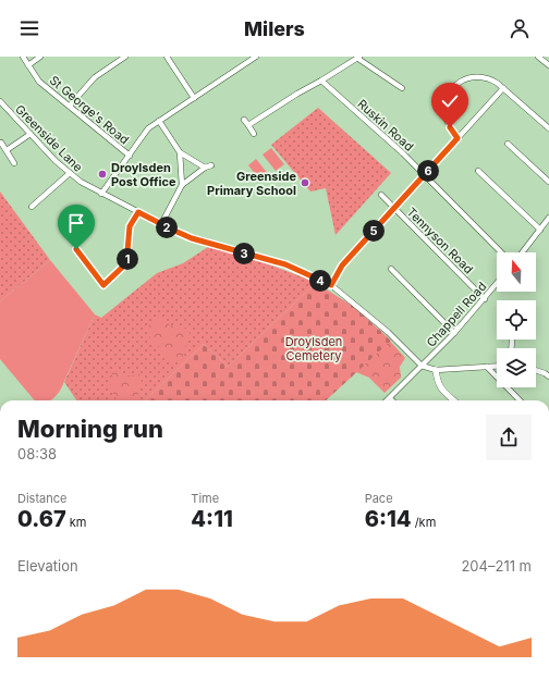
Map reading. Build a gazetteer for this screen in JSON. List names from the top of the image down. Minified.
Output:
{"streets":{"street":["St George's Road","Ruskin Road","Greenside Lane","Tennyson Road","Chappell Road"]},"crossings":[["Greenside Lane","Chappell Road"],["Tennyson Road","Chappell Road"]],"parks":["Droylsden Cemetery"],"places":["Droylsden Post Office","Greenside Primary School"],"north":"top","page":{"header":"Milers","pins":["6","2","5","3","1","4"],"heading":["Morning run","08:38"],"stats":[["Distance","0.67 km"],["Time","4:11"],["Pace","6:14 /km"]],"chart":["Elevation","204–211 m"]}}
